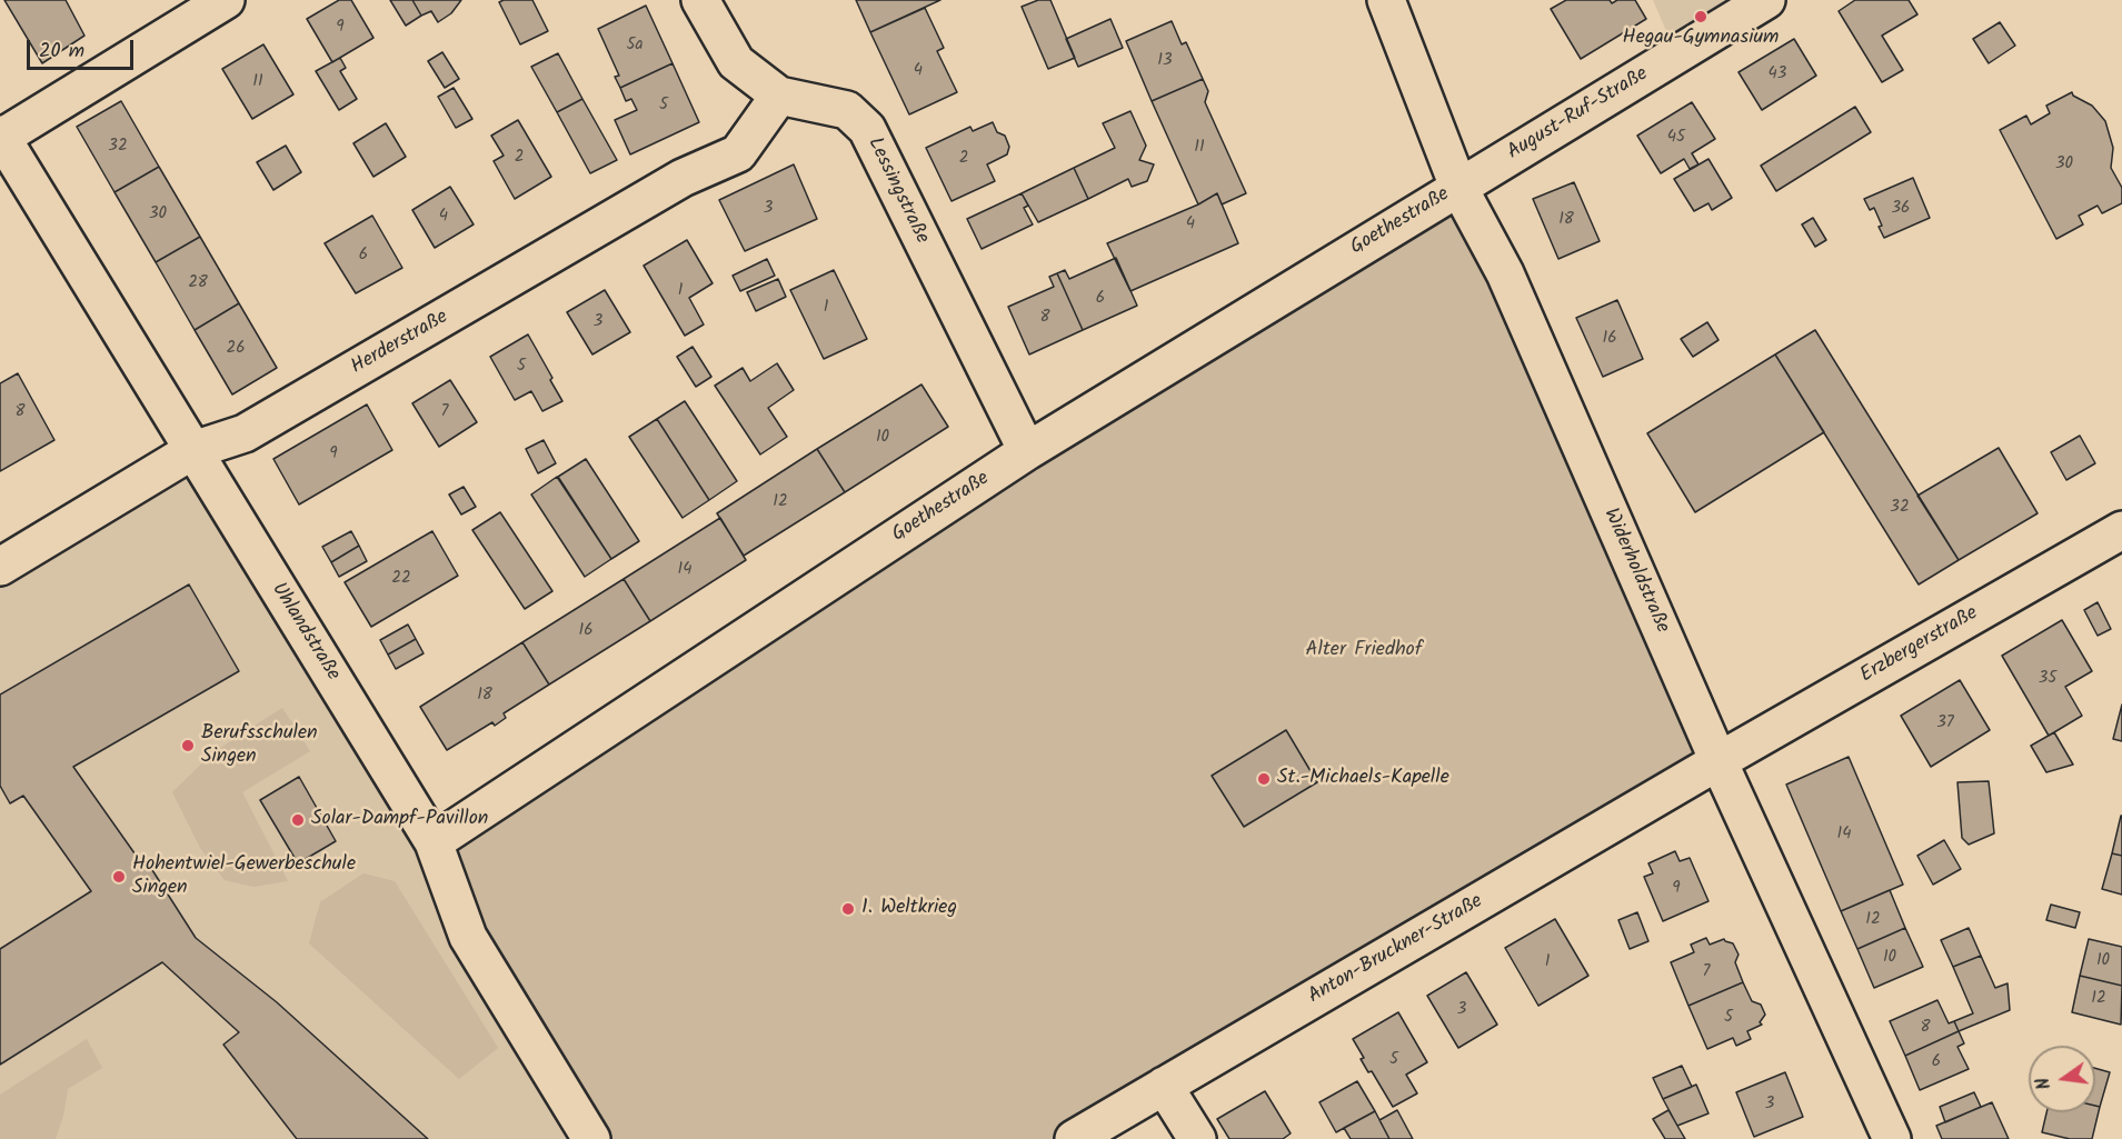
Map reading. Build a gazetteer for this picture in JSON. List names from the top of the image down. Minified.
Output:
{"streets":{"street":["August-Ruf-Straße","Lessingstraße","Goethestraße","Herderstraße","Widerholdstraße","Uhlandstraße","Erzbergerstraße","Anton-Bruckner-Straße"]},"crossings":[["August-Ruf-Straße","Goethestraße"],["August-Ruf-Straße","Widerholdstraße"],["Lessingstraße","Goethestraße"],["Lessingstraße","Herderstraße"],["Goethestraße","Widerholdstraße"],["Goethestraße","Uhlandstraße"],["Herderstraße","Uhlandstraße"],["Widerholdstraße","Erzbergerstraße"],["Widerholdstraße","Anton-Bruckner-Straße"],["Erzbergerstraße","Anton-Bruckner-Straße"]],"parks":["Alter Friedhof"],"places":["Hegau-Gymnasium","Berufsschulen Singen","St.-Michaels-Kapelle","Solar-Dampf-Pavillon","Hohentwiel-Gewerbeschule Singen","1. Weltkrieg"],"house_numbers":["9","5a","13","4","43","11","5","45","32","11","2","2","30","3","36","30","4","18","4","6","28","1","6","1","8","3","16","26","5","8","7","10","9","12","32","14","22","16","35","18","37","14","9","12","10","10","1","7","12","3","5","8","5","6","3"],"scale_bar":"20 m","north":"left"}
